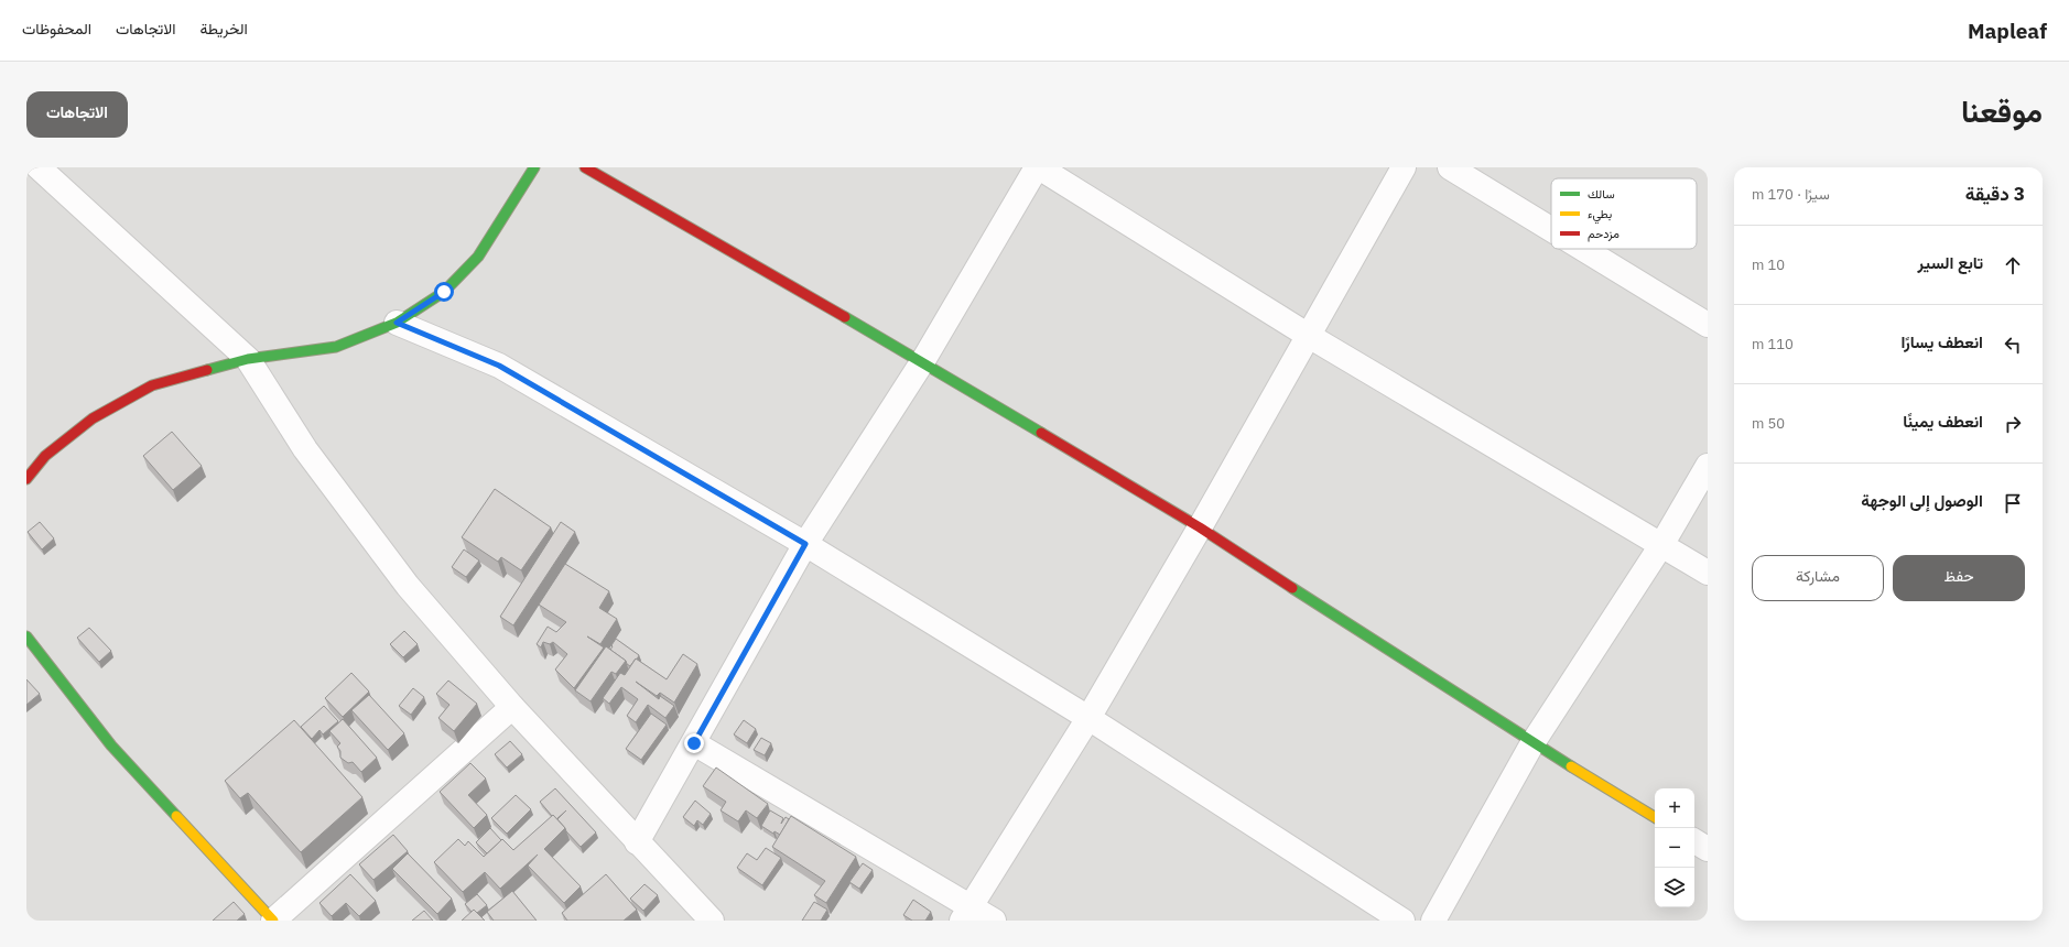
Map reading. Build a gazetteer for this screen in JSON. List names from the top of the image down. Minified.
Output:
{"legend":["سالك","بطيء","مزدحم"],"page":{"header":"Mapleaf","nav":["الخريطة","الاتجاهات","المحفوظات"],"title":"موقعنا","buttons":["الاتجاهات",["حفظ","مشاركة"]],"heading":["3 دقيقة","سيرًا · 170 m"],"list":[["تابع السير","10 m"],["انعطف يسارًا","110 m"],["انعطف يمينًا","50 m"],"الوصول إلى الوجهة"],"map_buttons":["+","−"]}}
